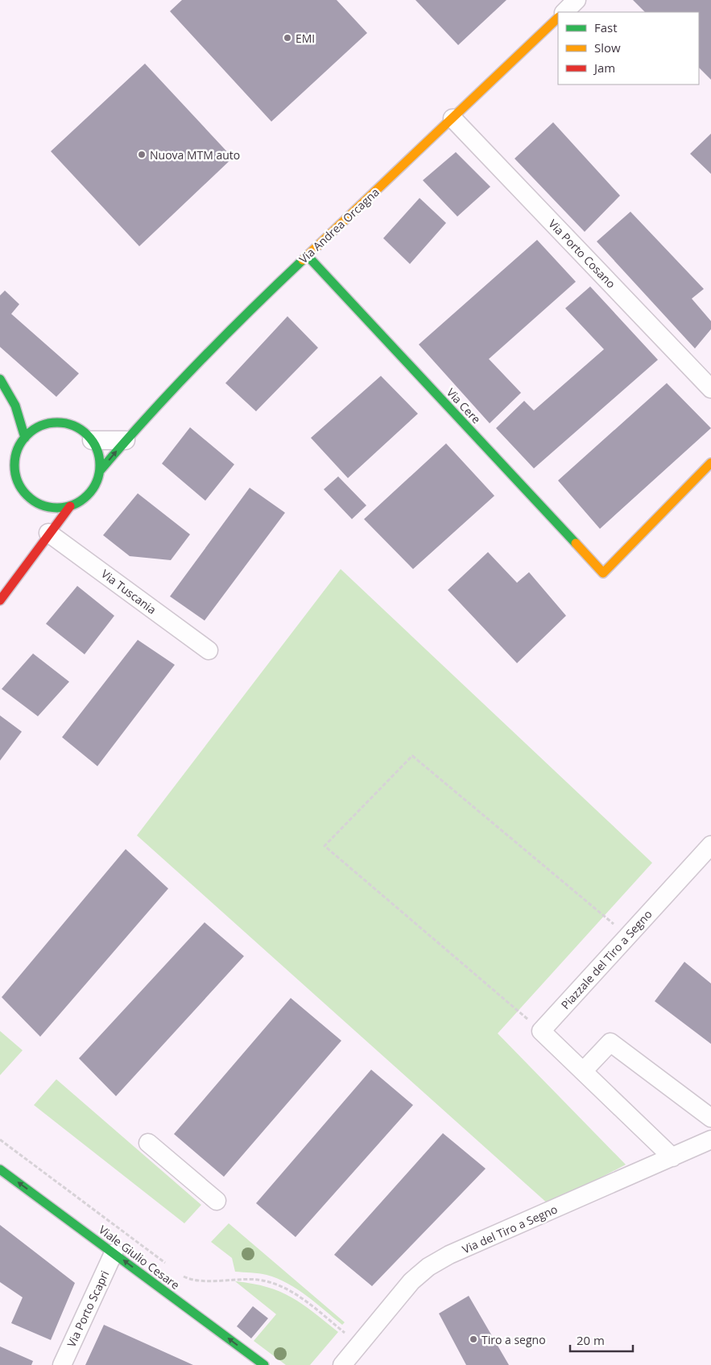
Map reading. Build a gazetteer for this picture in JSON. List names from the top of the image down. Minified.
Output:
{"streets":{"street":["Via Andrea Orcagna","Via Porto Cosano","Via Cere","Via Tuscania","Piazzale del Tiro a Segno","Via del Tiro a Segno","Viale Giulio Cesare","Via Porto Scapri"]},"crossings":[["Via Andrea Orcagna","Via Porto Cosano"],["Via Andrea Orcagna","Via Cere"],["Viale Giulio Cesare","Via Porto Scapri"]],"one_way":["Viale Giulio Cesare"],"places":["EMI","Nuova MTM auto","Tiro a segno"],"legend":["Fast","Slow","Jam"],"scale_bar":"20 m"}
